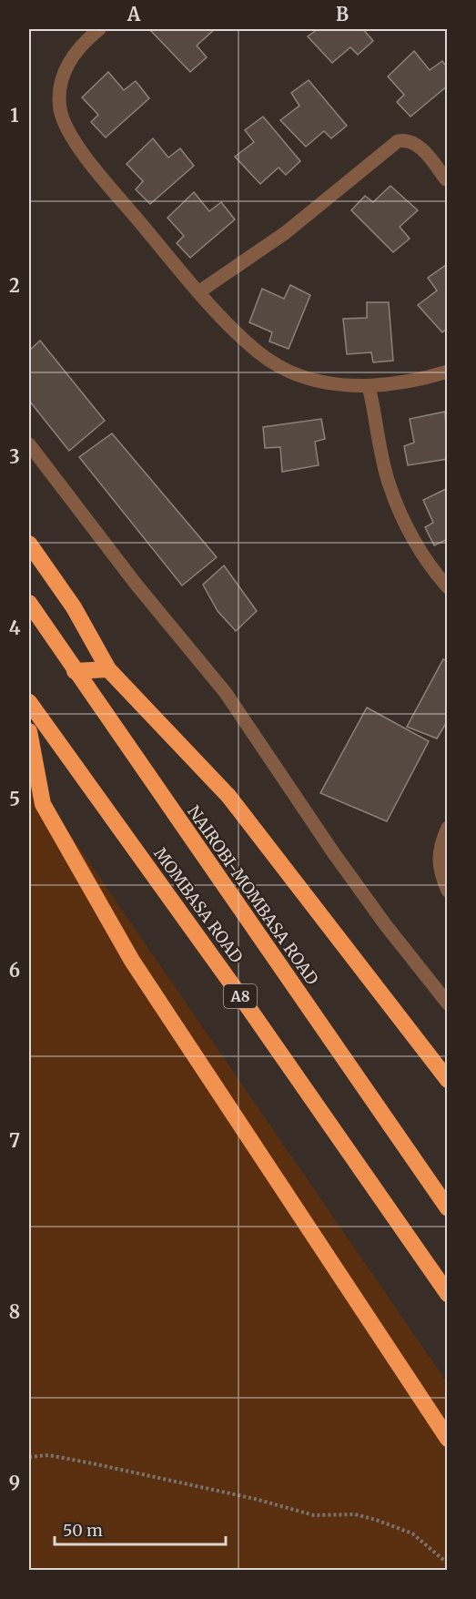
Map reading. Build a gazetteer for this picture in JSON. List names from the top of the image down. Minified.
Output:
{"streets":{"highway":["NAIROBI-MOMBASA ROAD","MOMBASA ROAD","A8"]},"scale_bar":"50 m","grid":{"columns":["A","B"],"rows":["1","2","3","4","5","6","7","8","9"]}}
